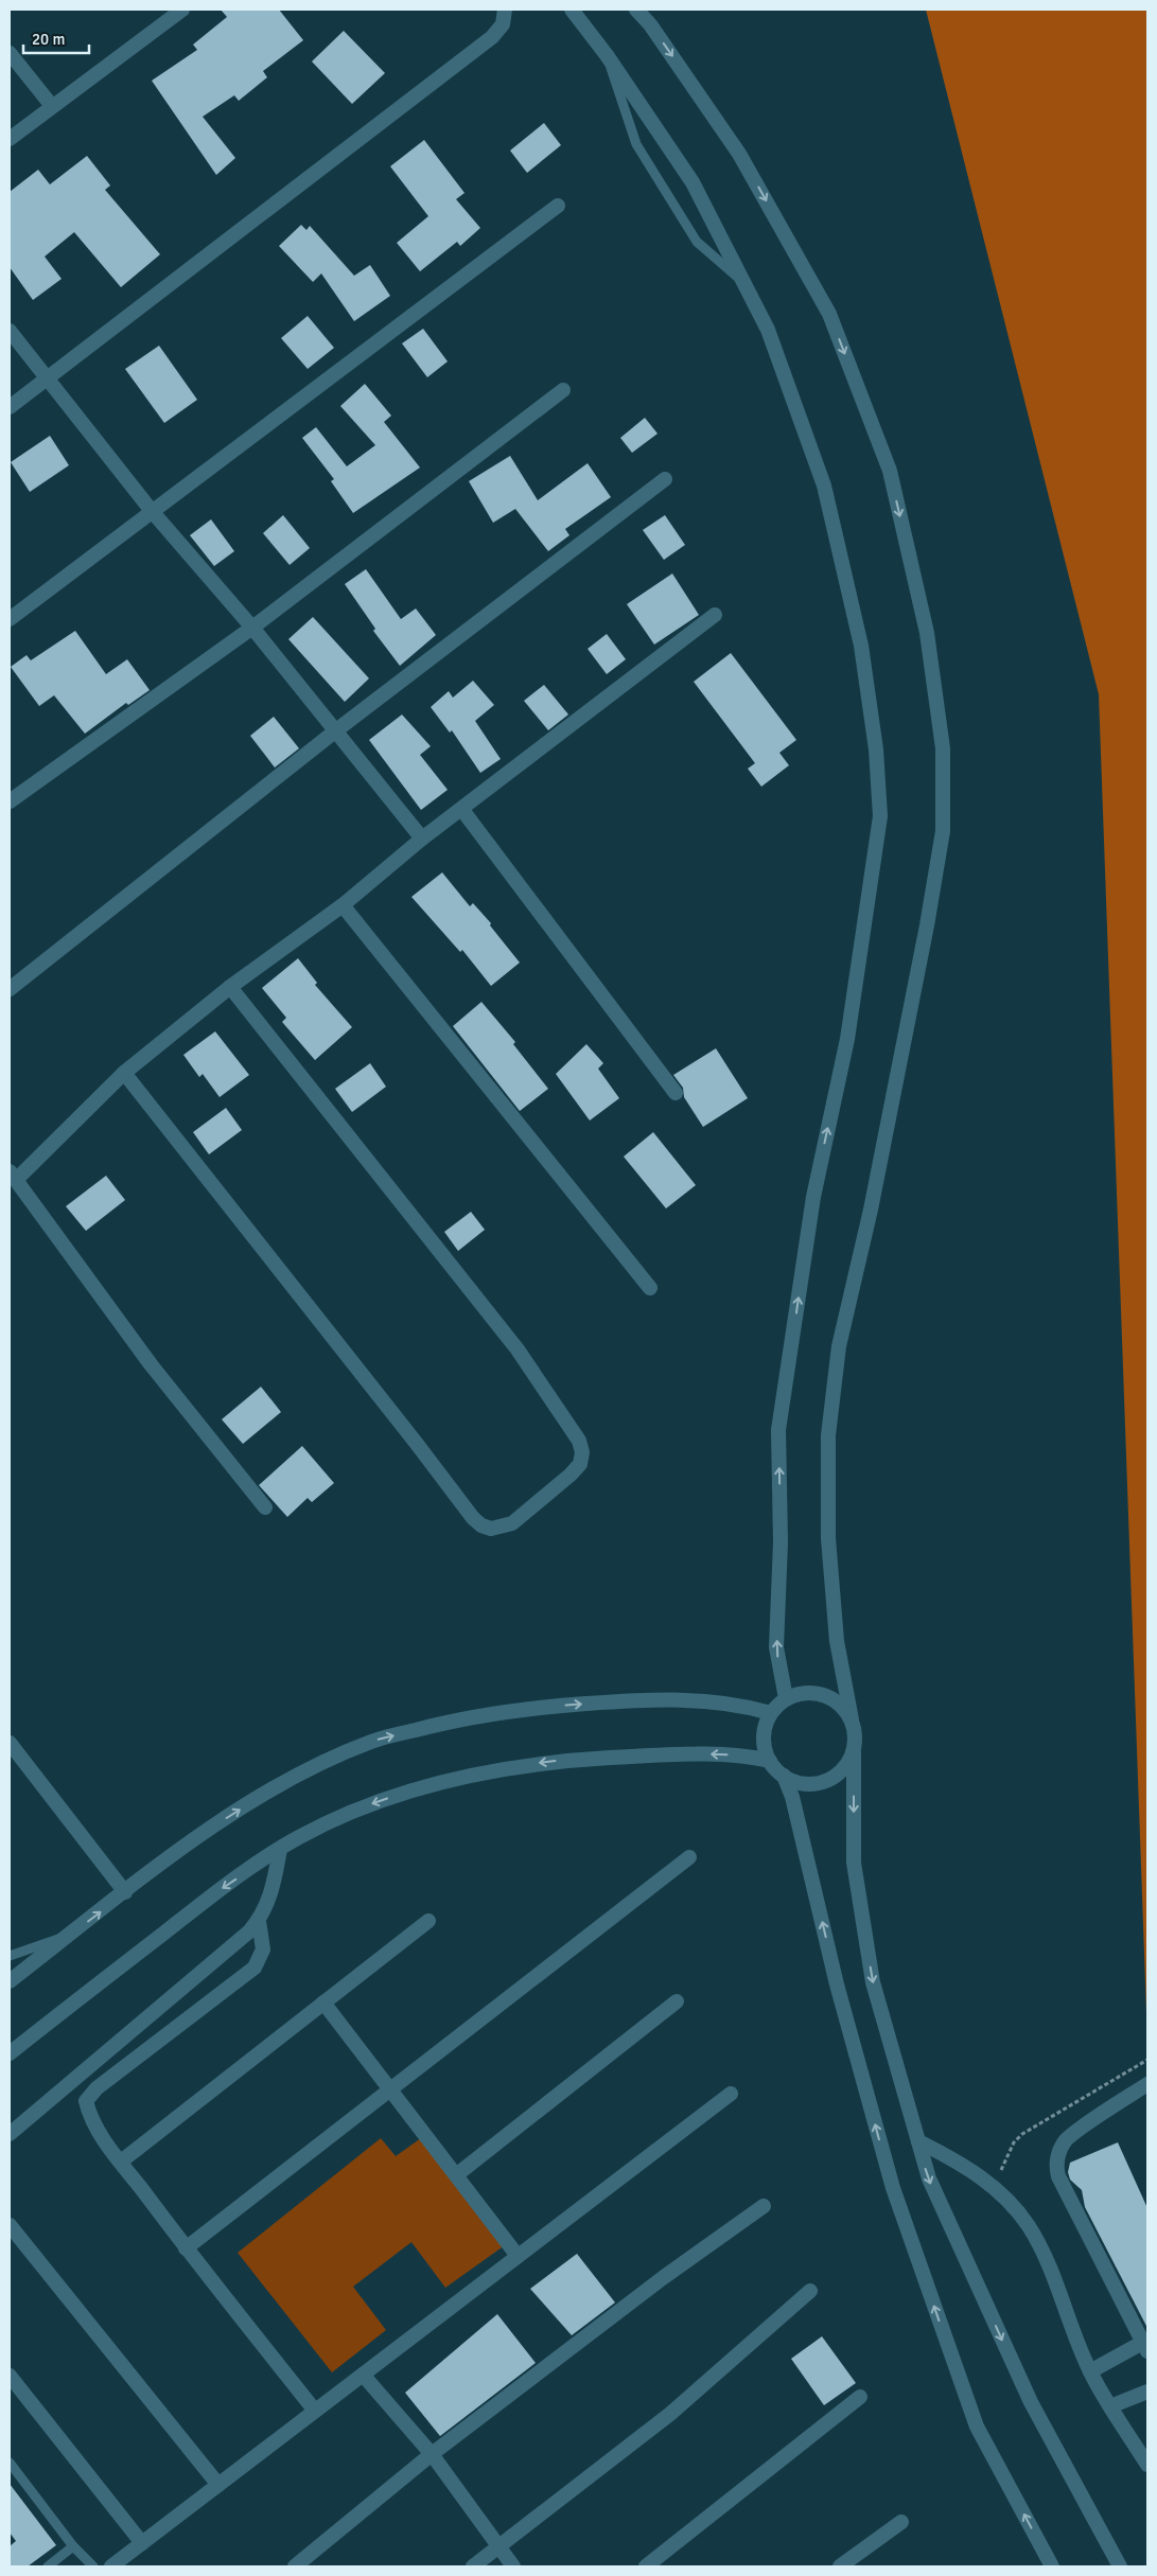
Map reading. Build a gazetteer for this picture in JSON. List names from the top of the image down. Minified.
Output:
{"scale_bar":"20 m"}
